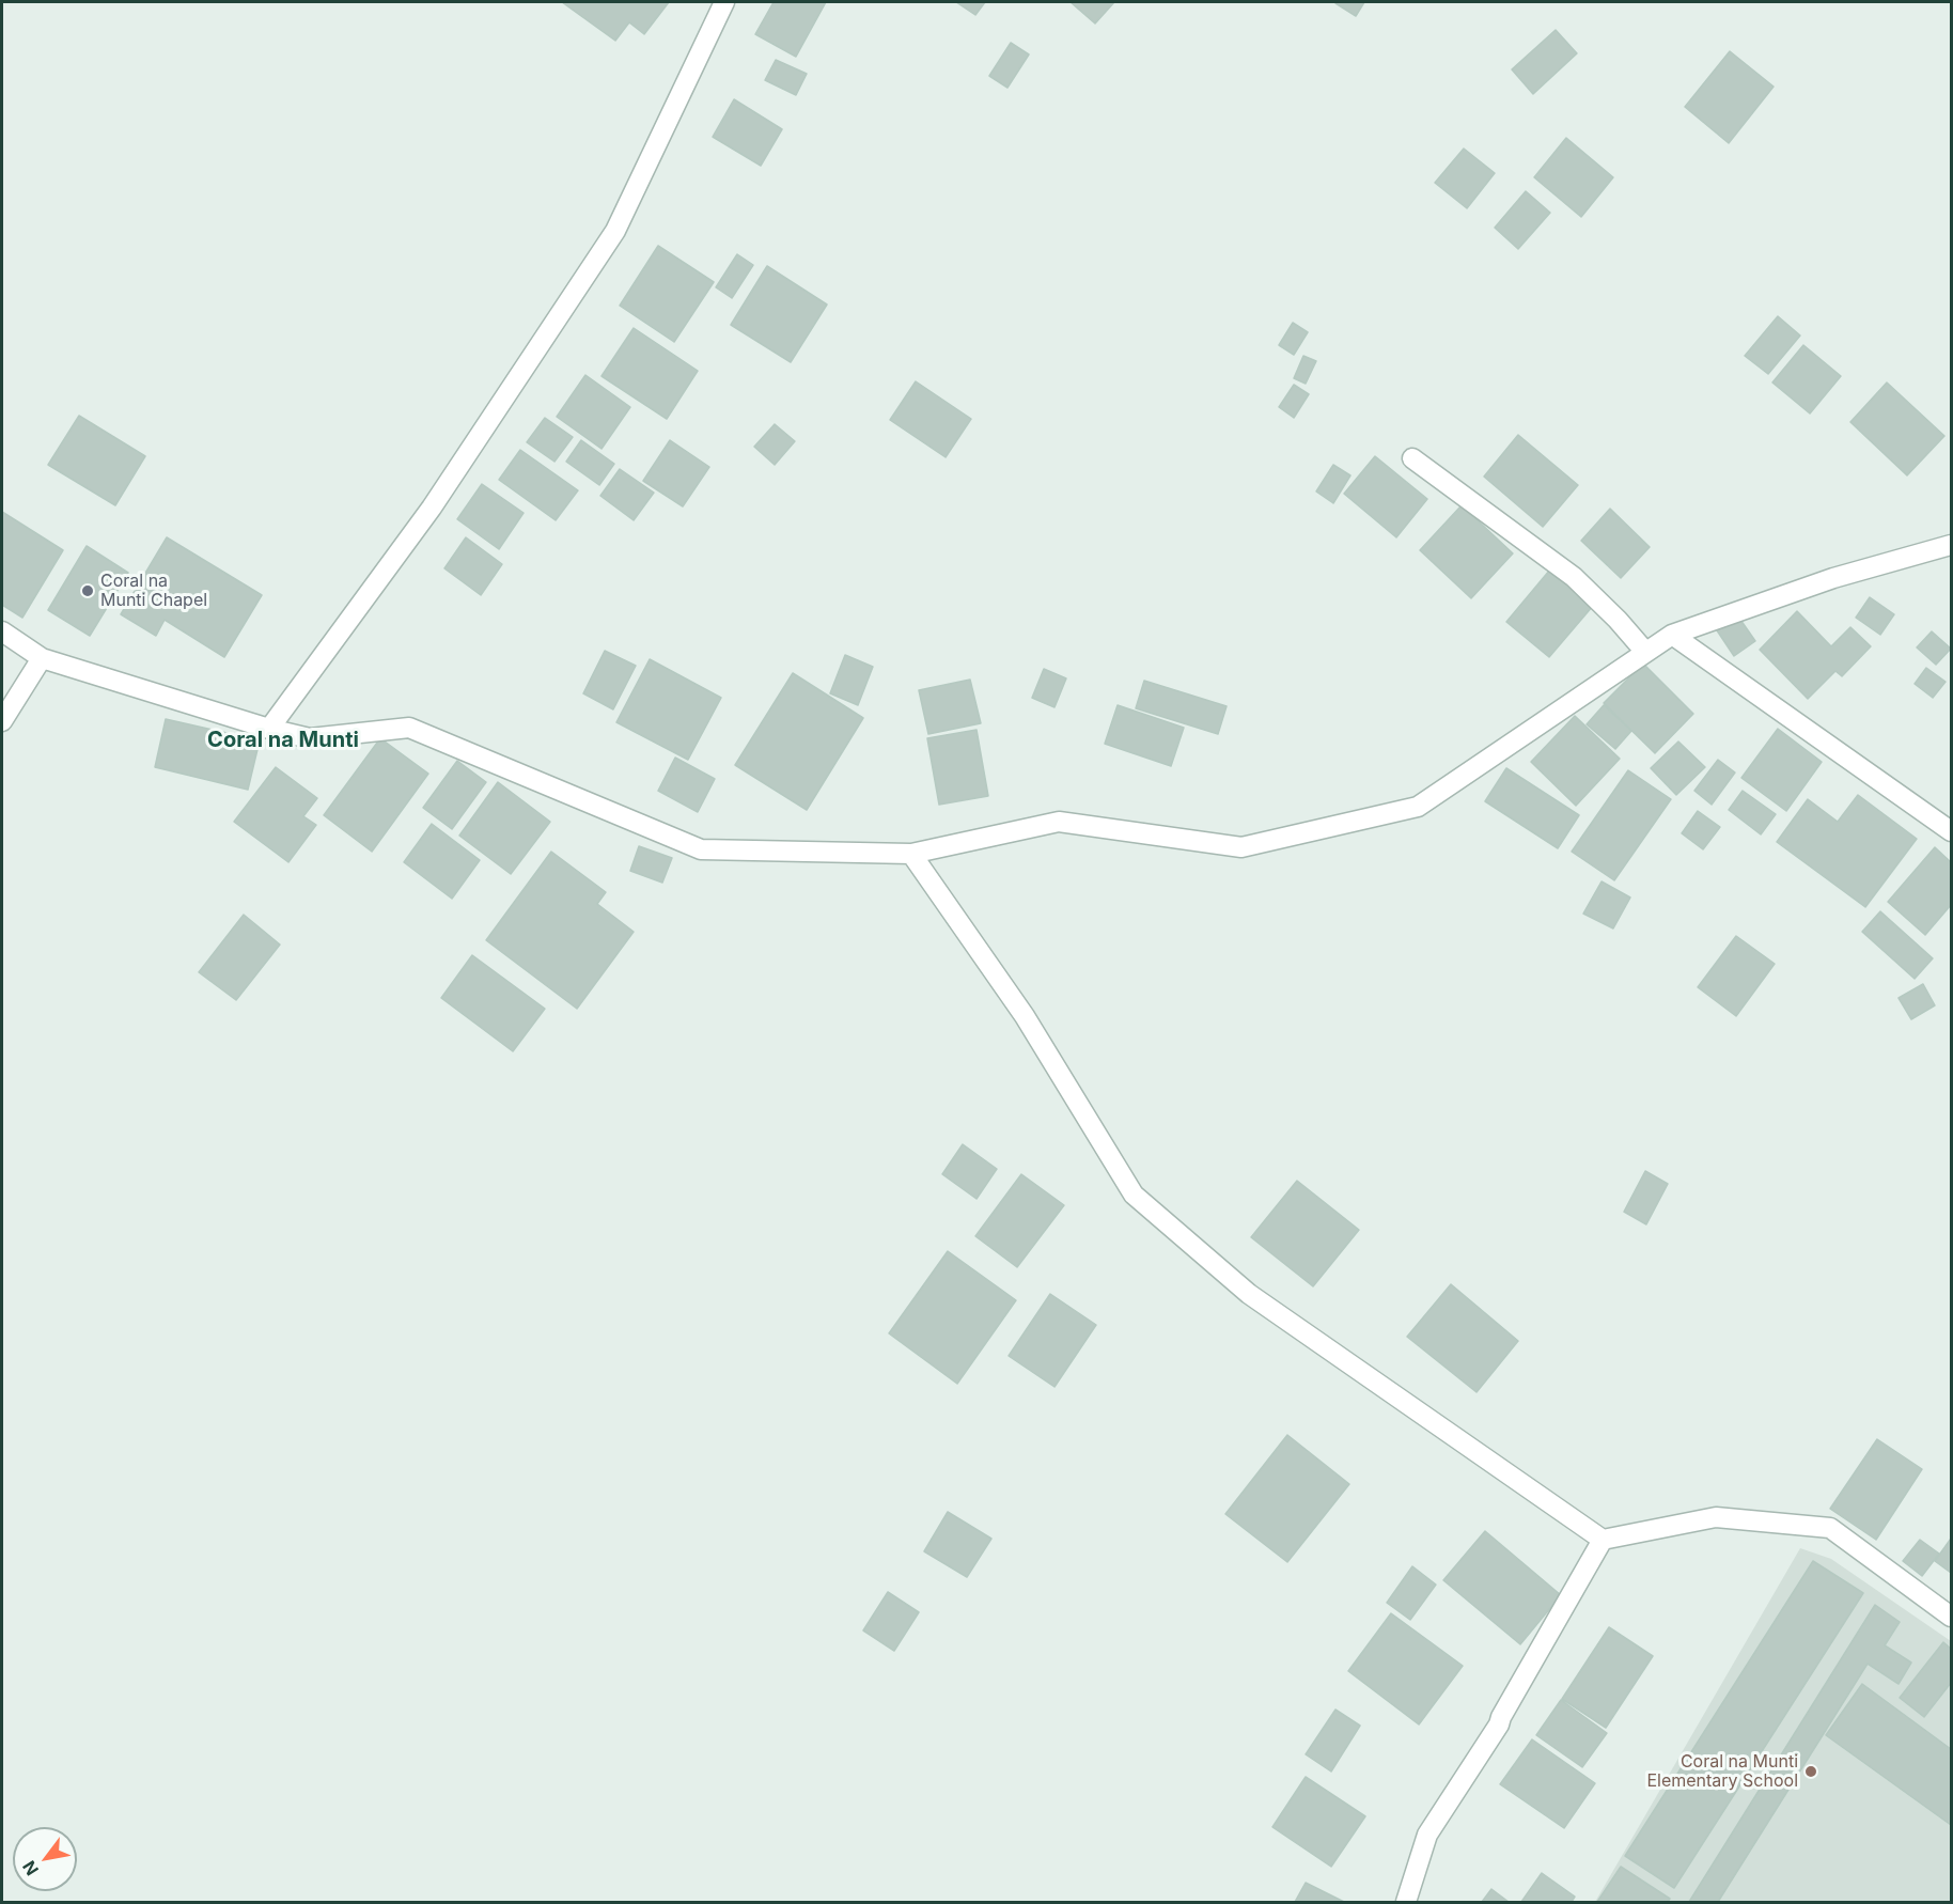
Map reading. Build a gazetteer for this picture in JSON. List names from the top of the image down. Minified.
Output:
{"districts":["Coral na Munti"],"places":["Coral na Munti Chapel","Coral na Munti Elementary School"],"north":"bottom left"}
